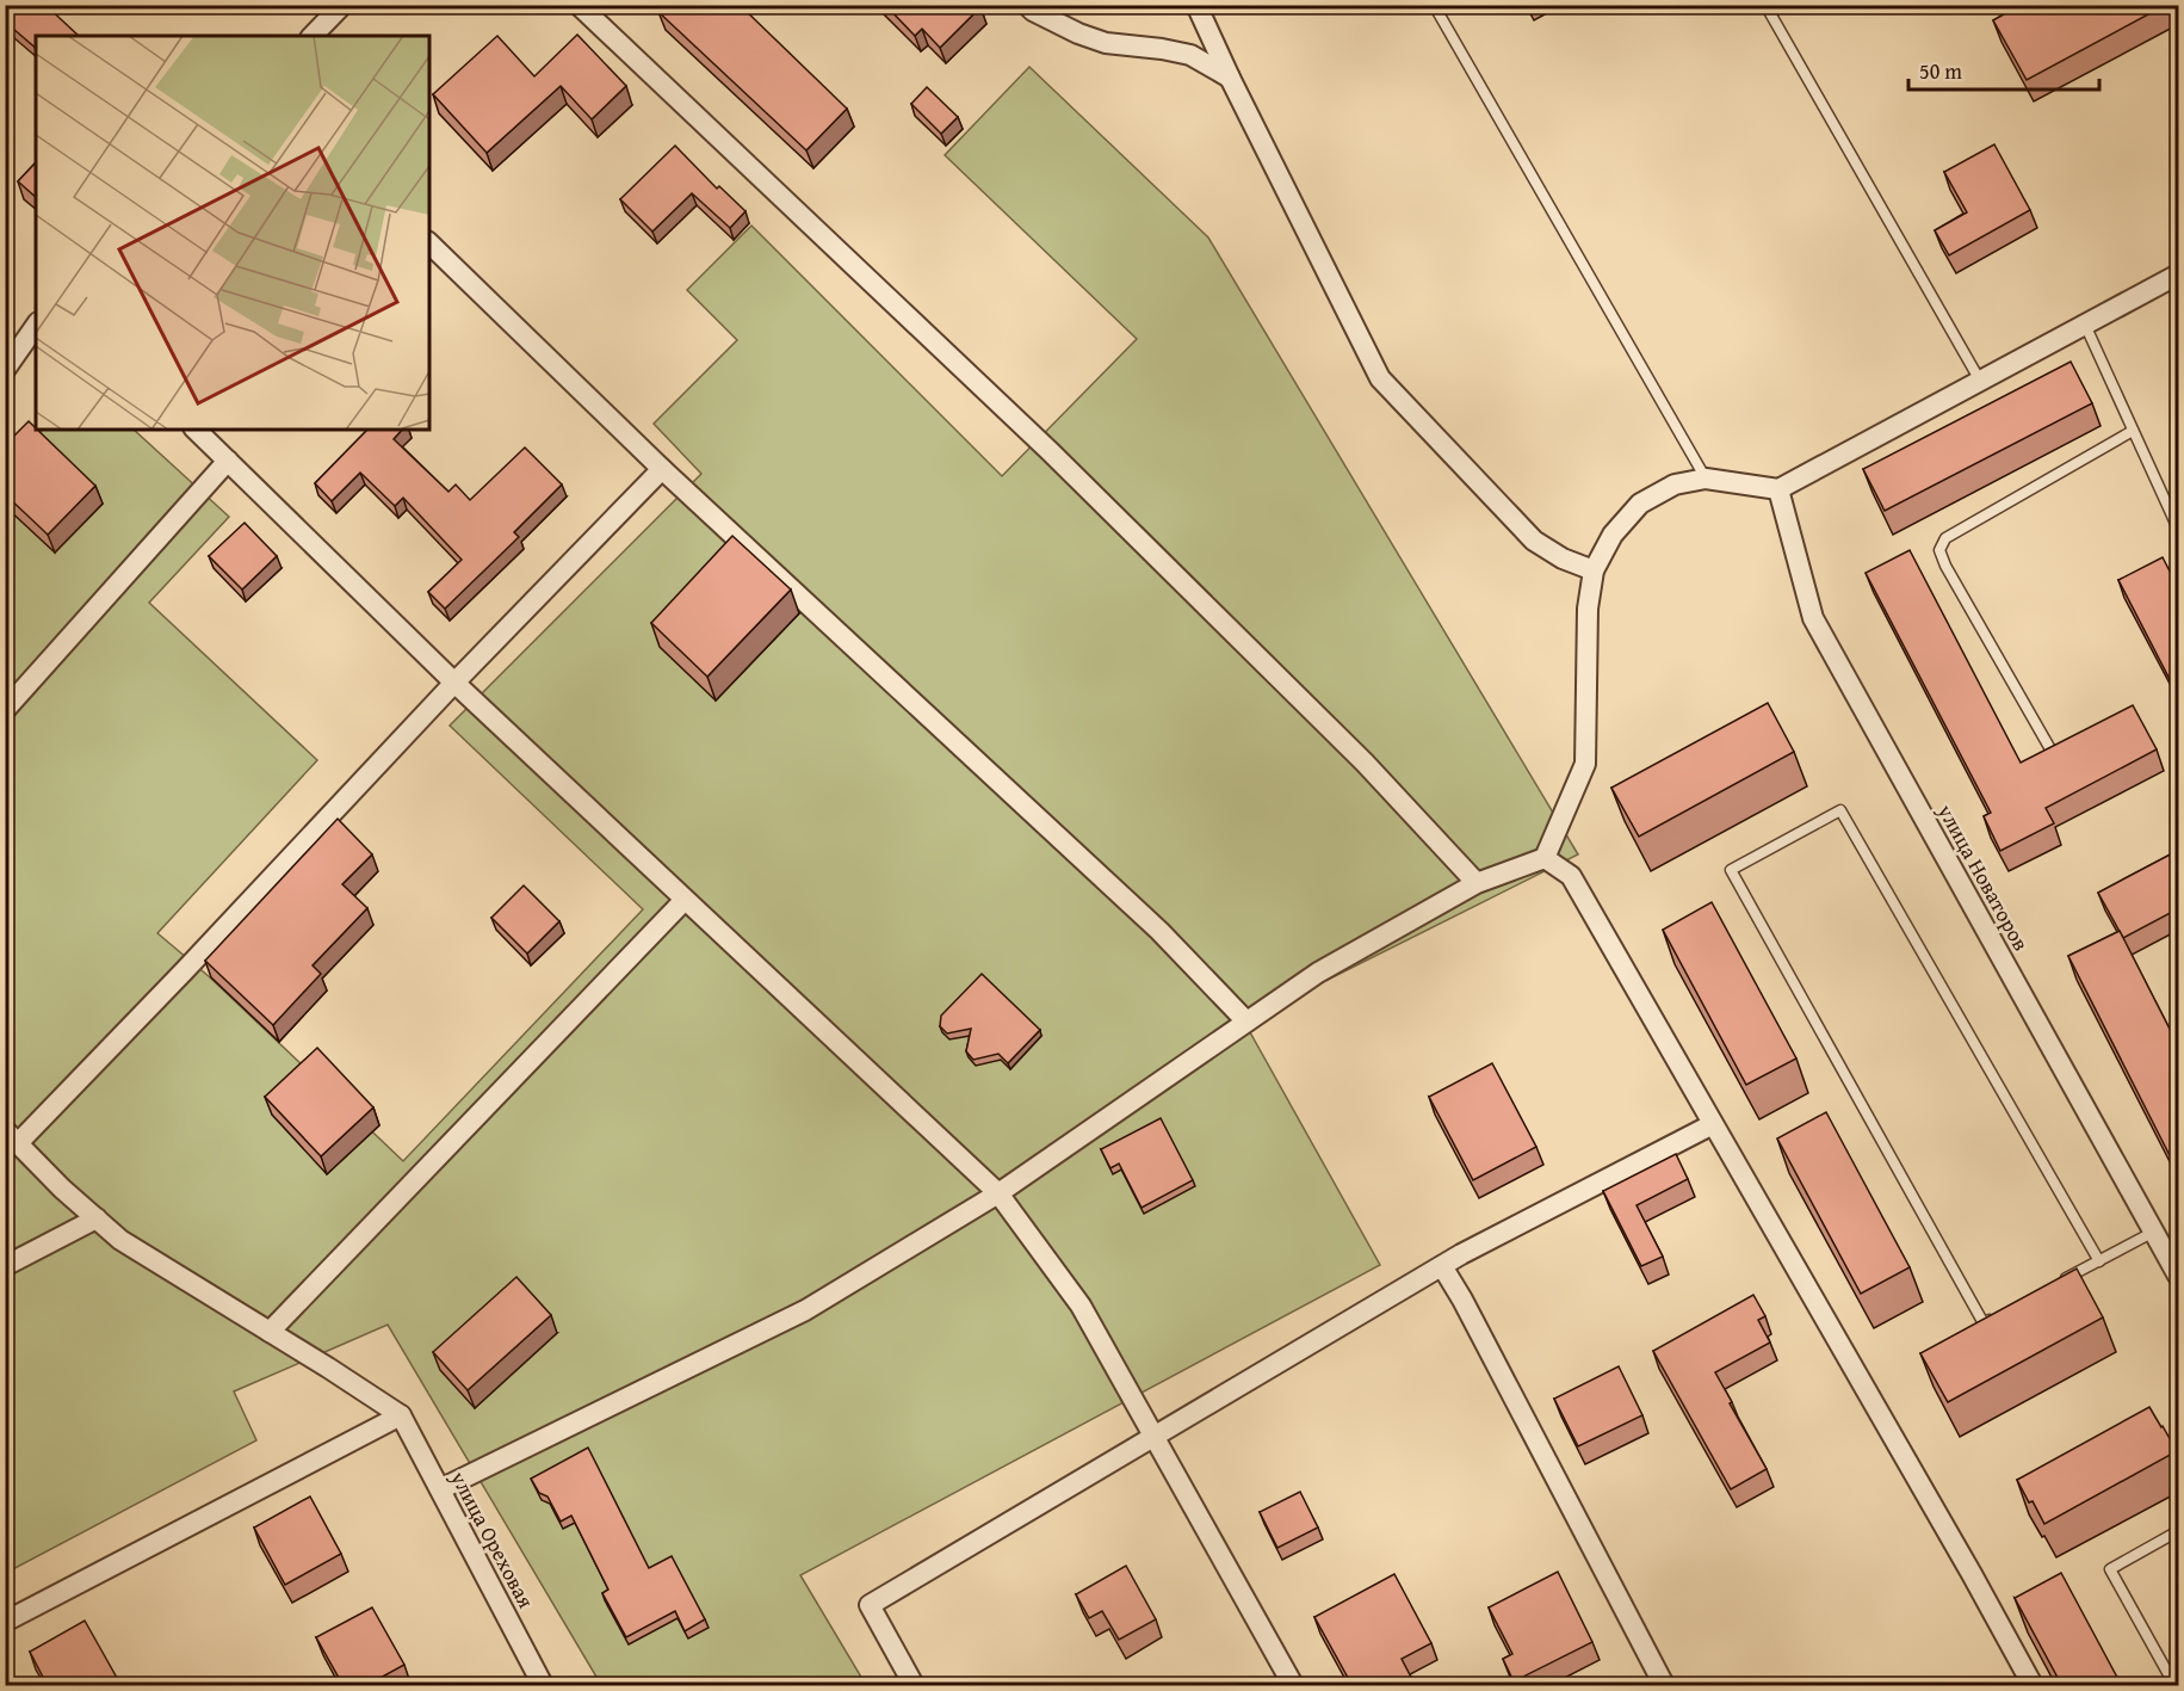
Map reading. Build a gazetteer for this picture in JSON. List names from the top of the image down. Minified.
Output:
{"streets":{"street":["улица Новаторов","улица Ореховая"]},"scale_bar":"50 m"}
